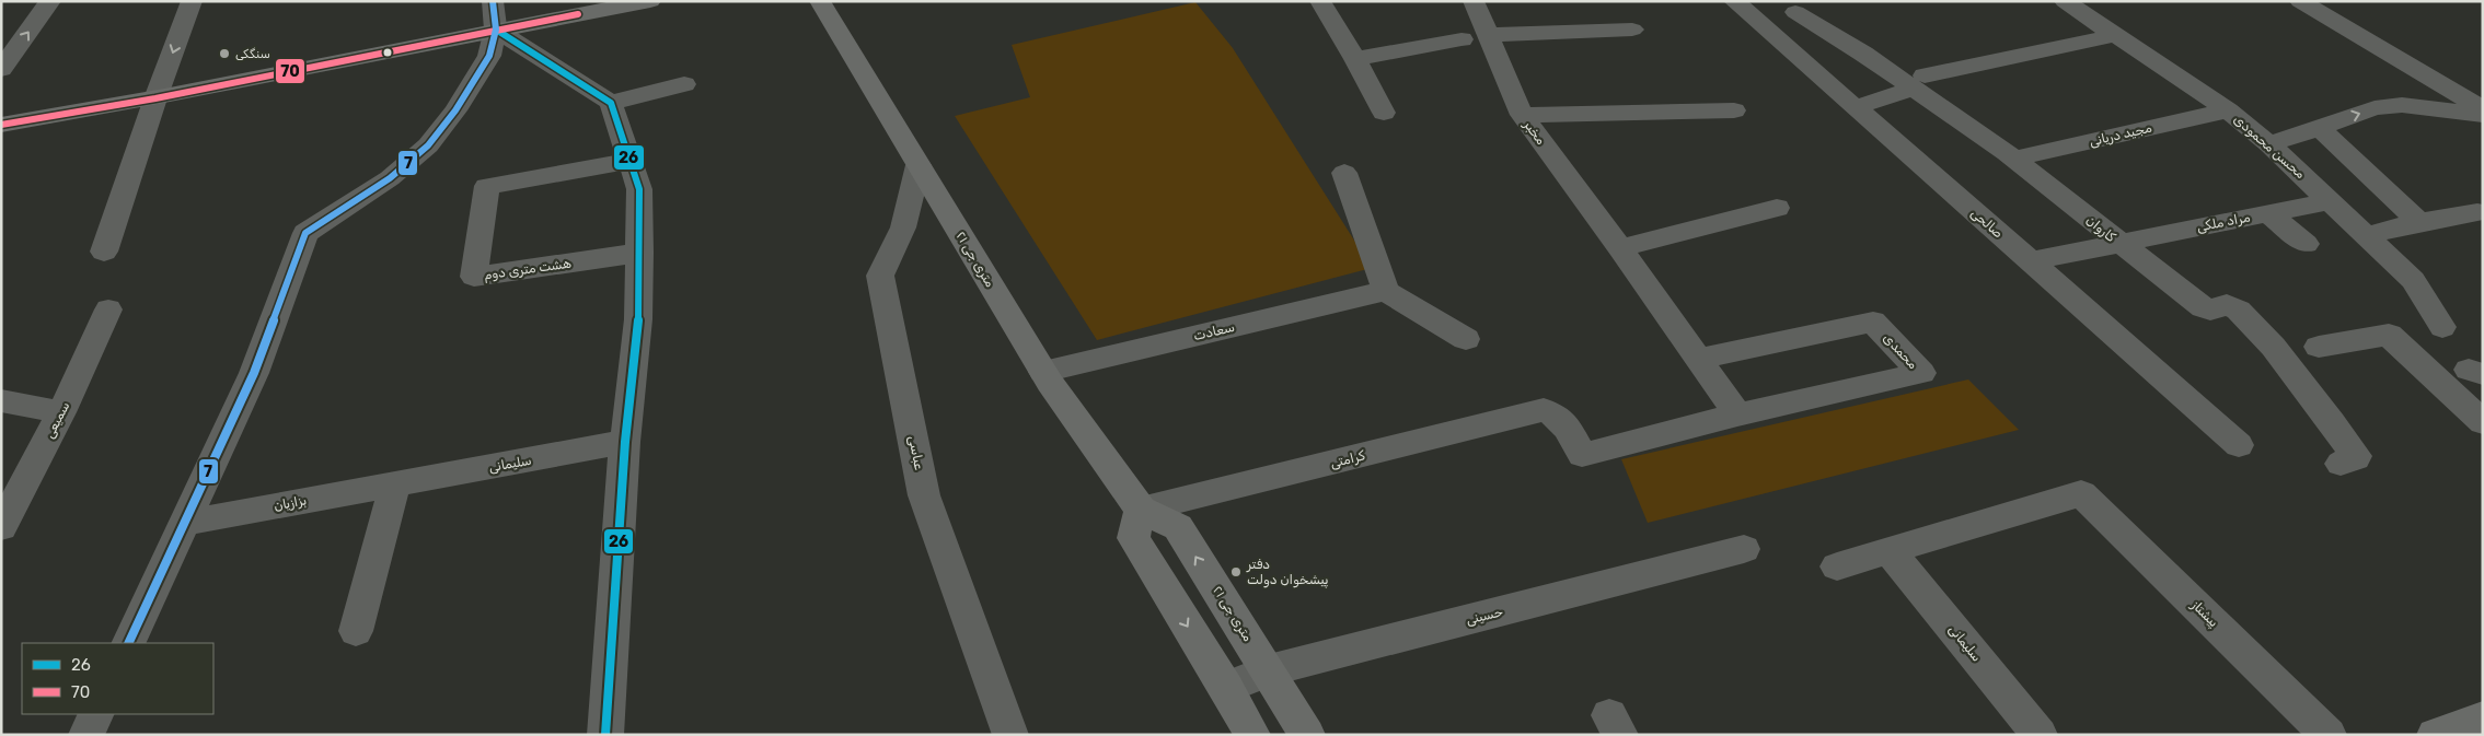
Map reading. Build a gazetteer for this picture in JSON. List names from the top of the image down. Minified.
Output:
{"streets":{"main road":["۲۱ متری جی"],"street":["مخبر","مجید دریانی","محسن محمودی","مراد ملکی","صالحی","کاروان","هشت متری دوم","سعادت","محمدی","سمیعی","عباسی","کرامتی","سلیمانی","بزازیان","پیشتاز","حسینی"]},"crossings":[["مخبر","محمدی"],["مخبر","کرامتی"],["مجید دریانی","محسن محمودی"],["مجید دریانی","کاروان"],["محسن محمودی","مراد ملکی"],["مراد ملکی","صالحی"],["مراد ملکی","کاروان"],["۲۱ متری جی","سعادت"],["۲۱ متری جی","عباسی"],["۲۱ متری جی","کرامتی"],["۲۱ متری جی","حسینی"],["محمدی","کرامتی"],["سلیمانی","بزازیان"],["سلیمانی","پیشتاز"]],"places":["سنگکی","دفتر پیشخوان دولت"],"lines":["transit line 7","transit line 70","transit line 26"],"legend":["26","70"]}
